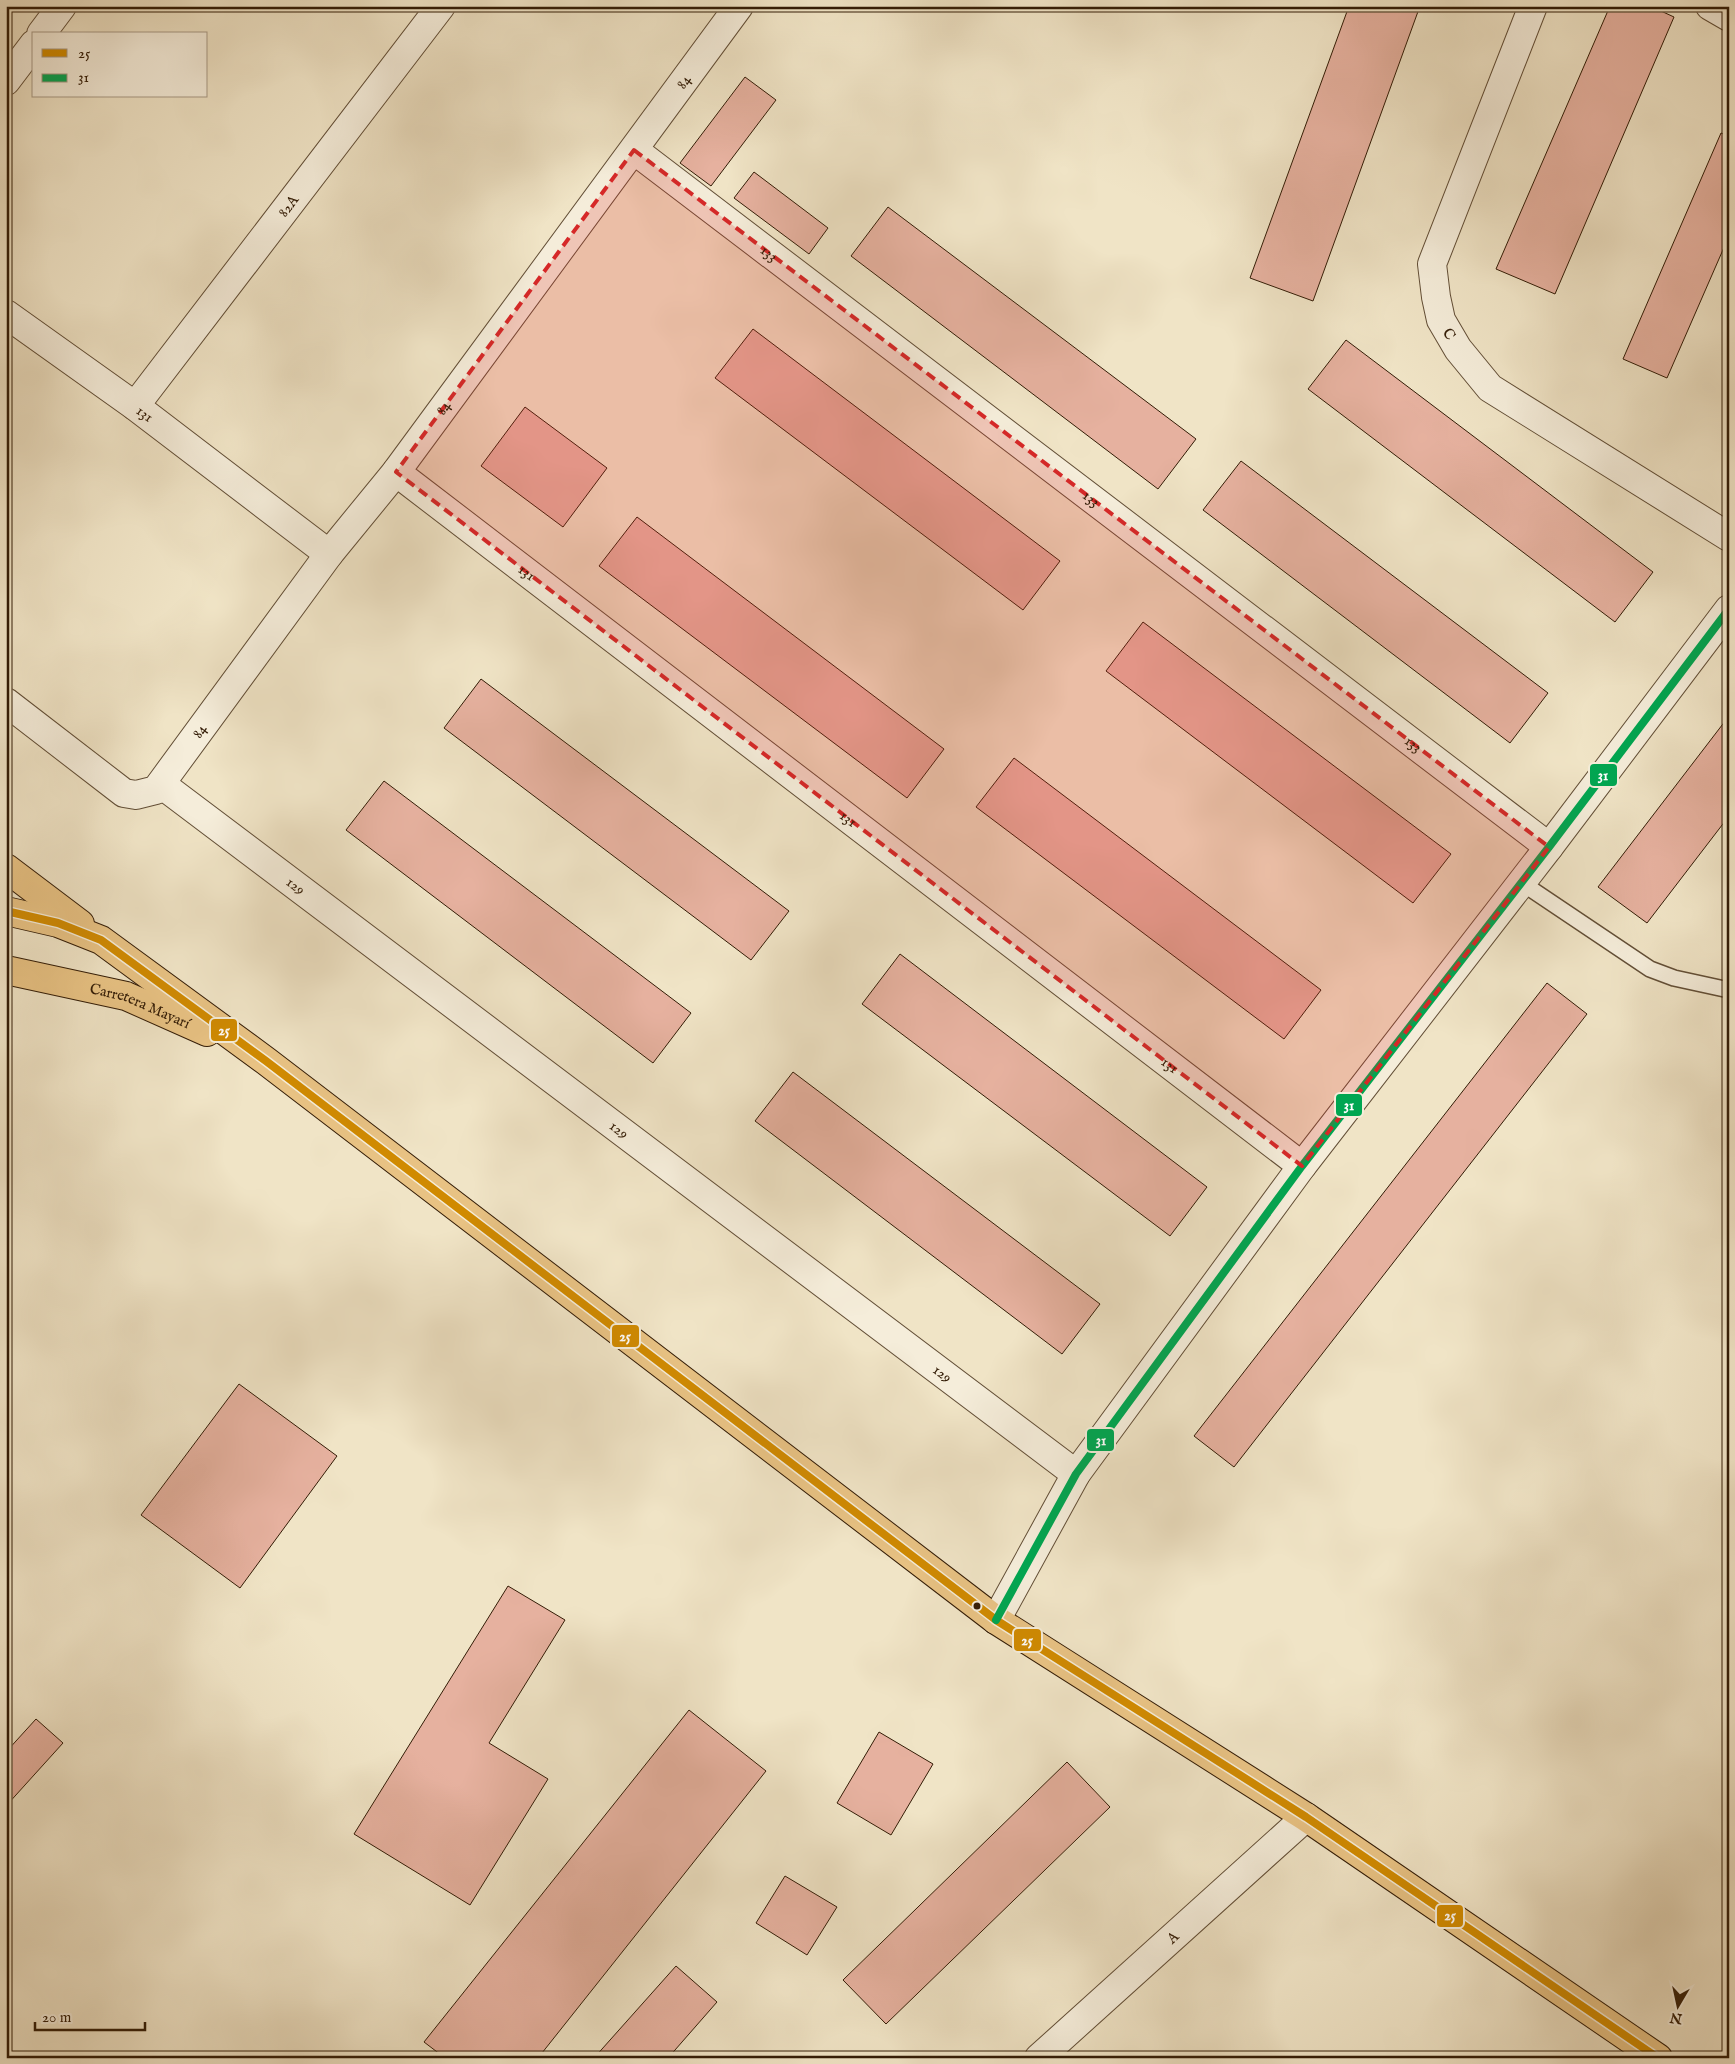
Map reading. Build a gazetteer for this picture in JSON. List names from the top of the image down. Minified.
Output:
{"streets":{"main road":["Carretera Mayarí"],"street":["84","82A","133","C","131","129","A"]},"crossings":[["84","133"],["84","131"],["84","129"],["82A","131"],["Carretera Mayarí","A"]],"lines":["transit line 31","transit line 25"],"legend":["25","31"],"scale_bar":"20 m","north":"bottom"}
